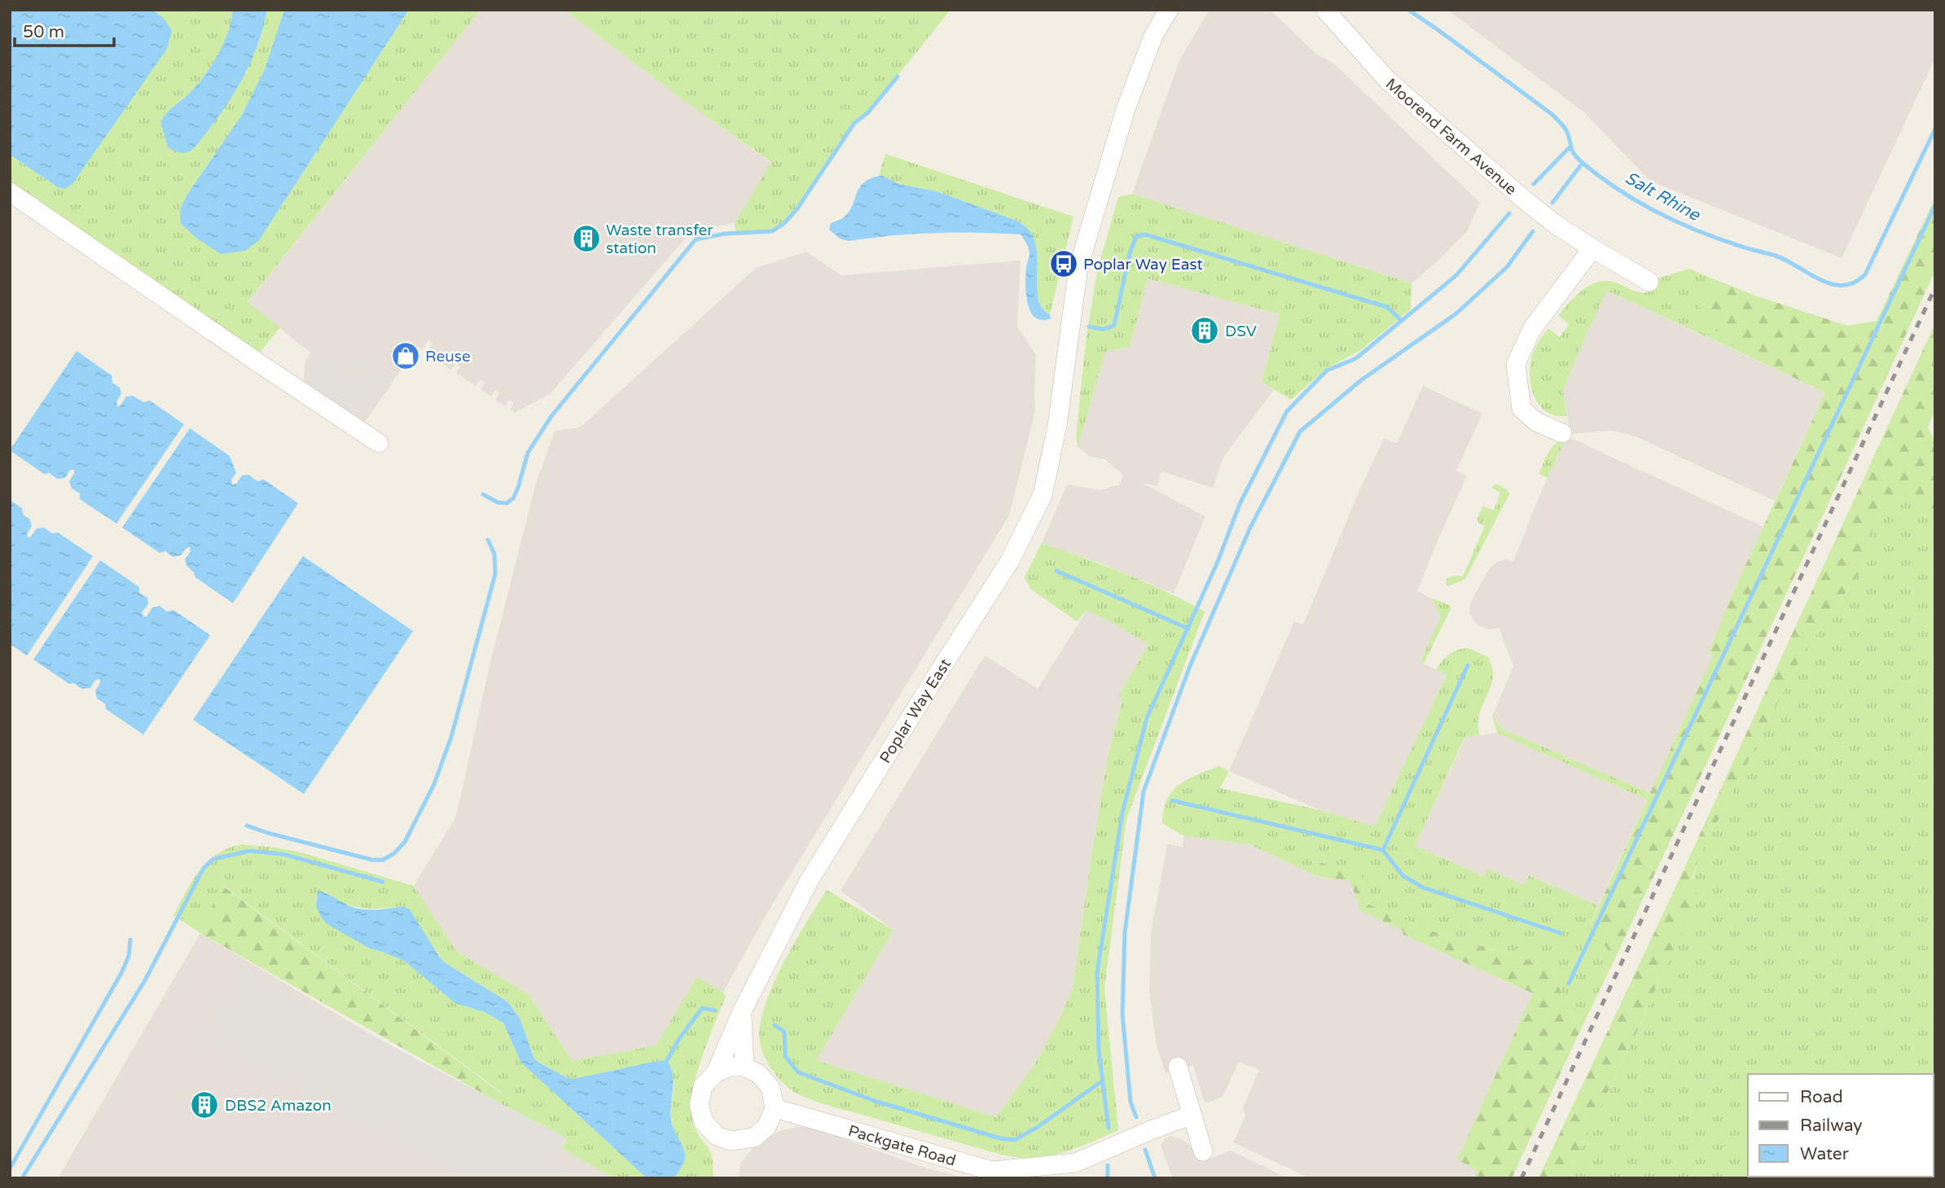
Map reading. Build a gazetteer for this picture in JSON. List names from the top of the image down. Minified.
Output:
{"streets":{"street":["Moorend Farm Avenue","Poplar Way East","Packgate Road"]},"crossings":[["Poplar Way East","Packgate Road"]],"water":["Salt Rhine"],"places":{"building":["Waste transfer station","DSV","DBS2 Amazon"],"bus stop":["Poplar Way East"],"shop":["Reuse"]},"legend":["Road","Railway","Water"],"scale_bar":"50 m"}
